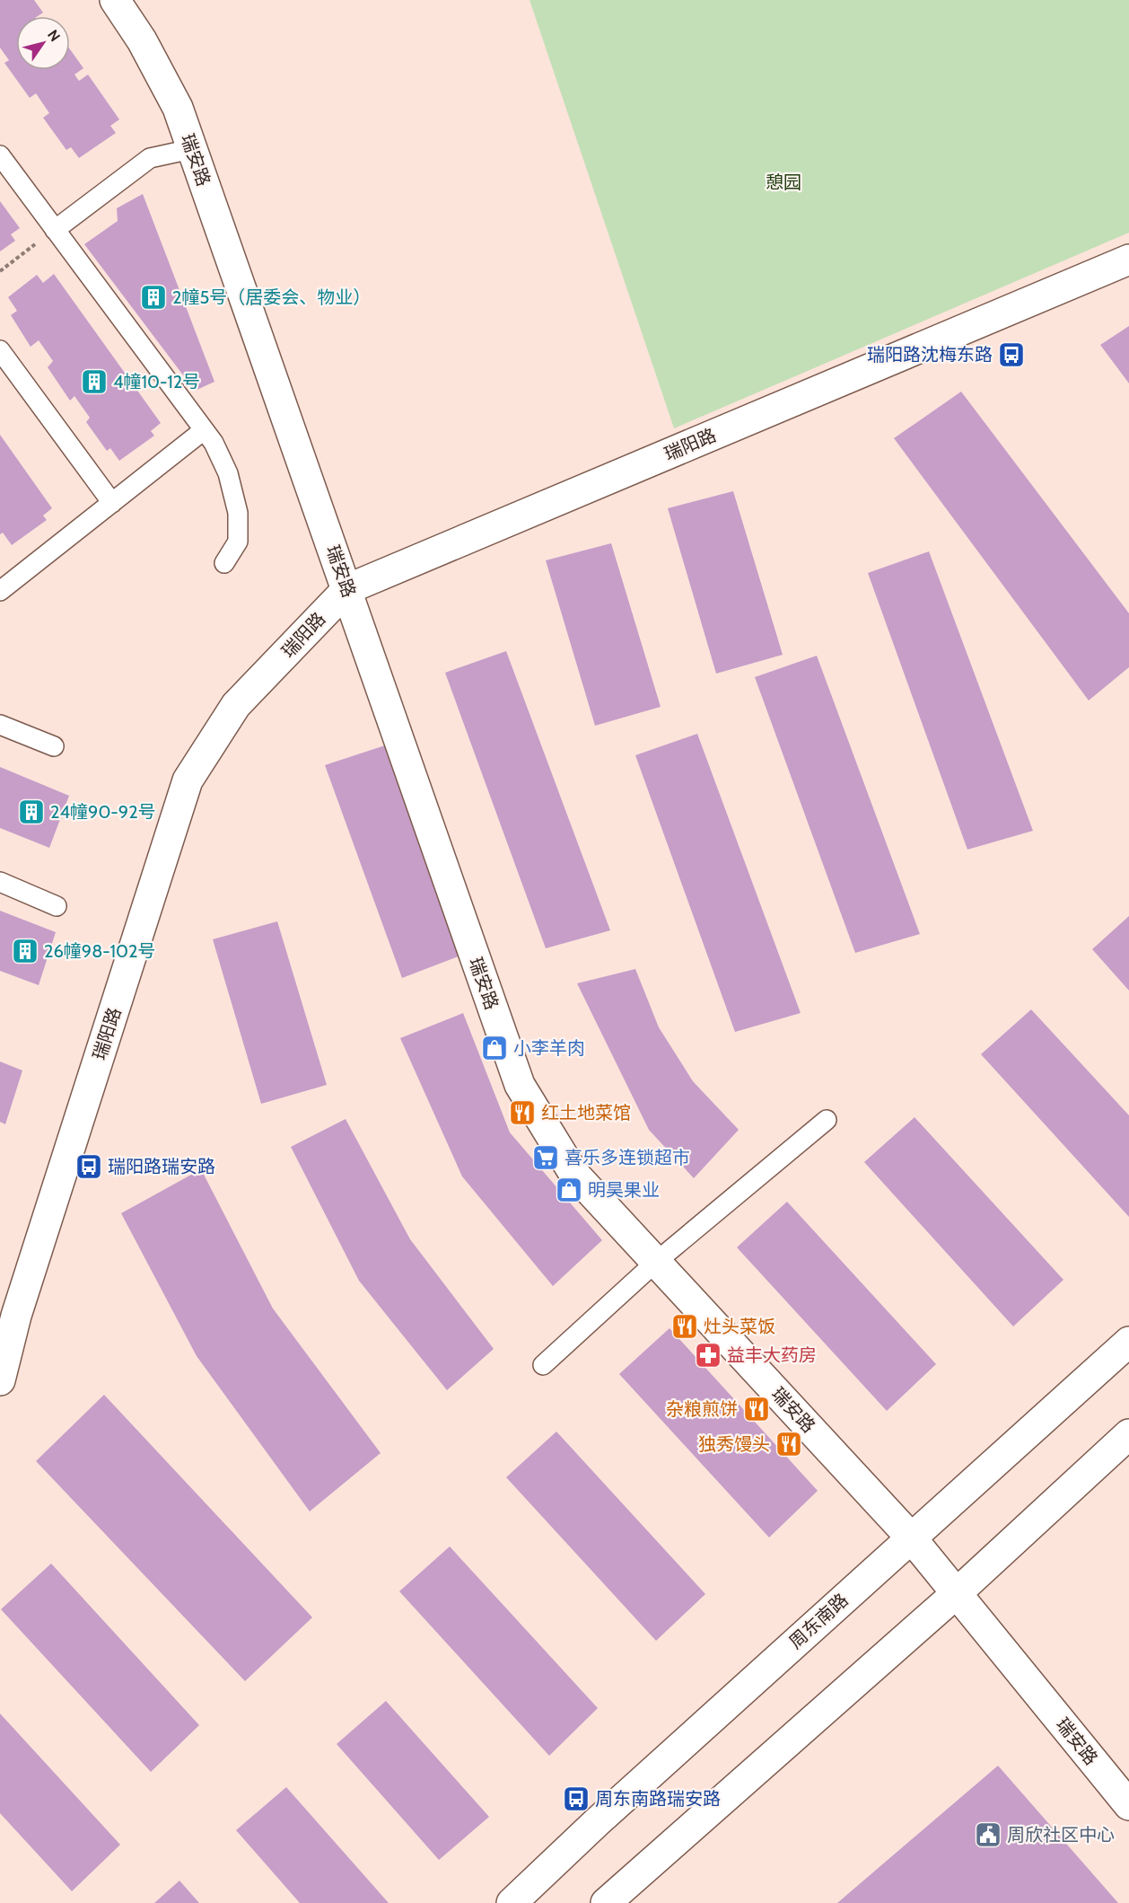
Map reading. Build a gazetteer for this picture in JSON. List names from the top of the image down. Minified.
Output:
{"streets":{"street":["瑞安路","瑞阳路","周东南路"]},"crossings":[["瑞安路","瑞阳路"],["瑞安路","周东南路"]],"parks":["憩园"],"places":{"building":["2幢5号（居委会、物业）","4幢10-12号","24幢90-92号","26幢98-102号"],"bus stop":["瑞阳路沈梅东路","瑞阳路瑞安路","周东南路瑞安路"],"shop":["小李羊肉","明昊果业"],"restaurant":["红土地菜馆","灶头菜饭","杂粮煎饼","独秀馒头"],"supermarket":["喜乐多连锁超市"],"pharmacy":["益丰大药房"],"public building":["周欣社区中心"]},"north":"top right"}
